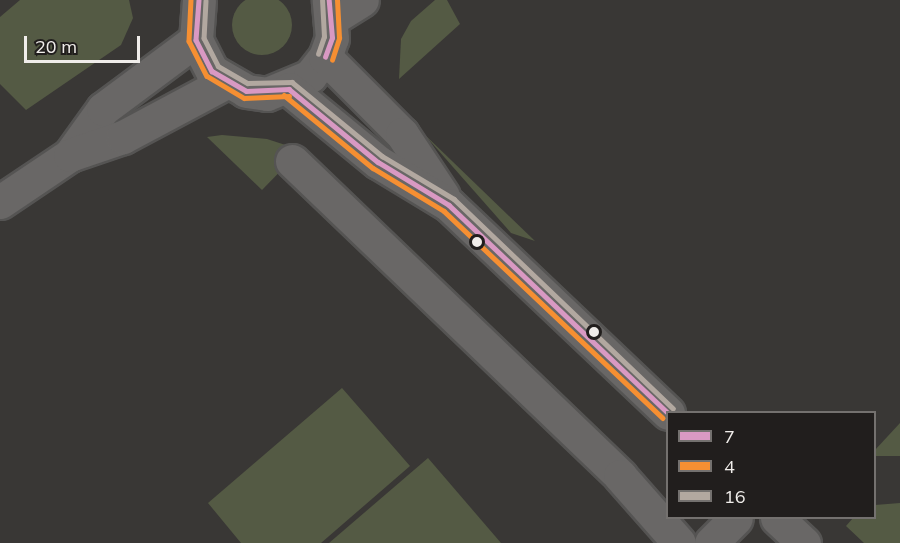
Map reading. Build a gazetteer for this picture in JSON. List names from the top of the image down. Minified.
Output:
{"lines":["transit line 7","transit line 4","transit line 16"],"legend":["7","4","16"],"scale_bar":"20 m"}
